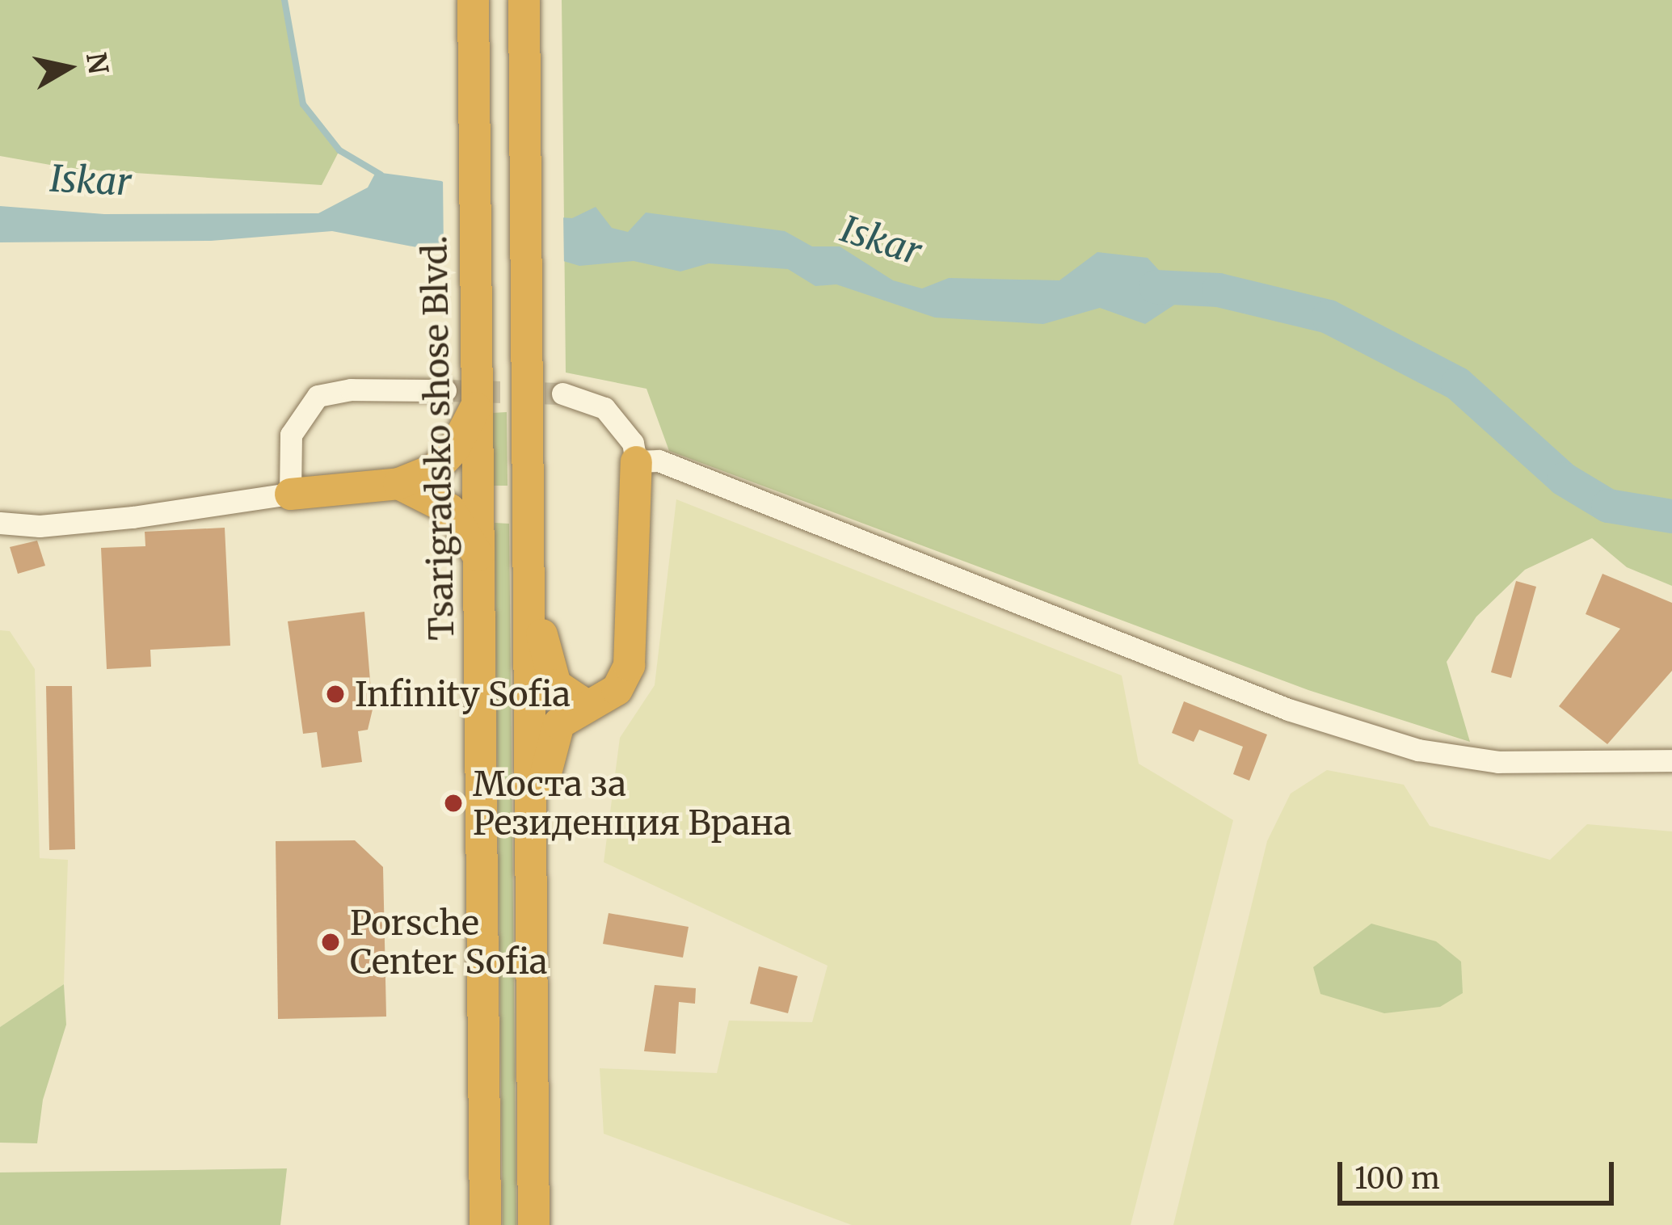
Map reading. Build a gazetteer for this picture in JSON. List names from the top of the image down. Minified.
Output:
{"streets":{"highway":["Tsarigradsko shose Blvd."]},"water":["Iskar"],"places":["Infinity Sofia","Моста за Резиденция Врана","Porsche Center Sofia"],"scale_bar":"100 m","north":"right"}
